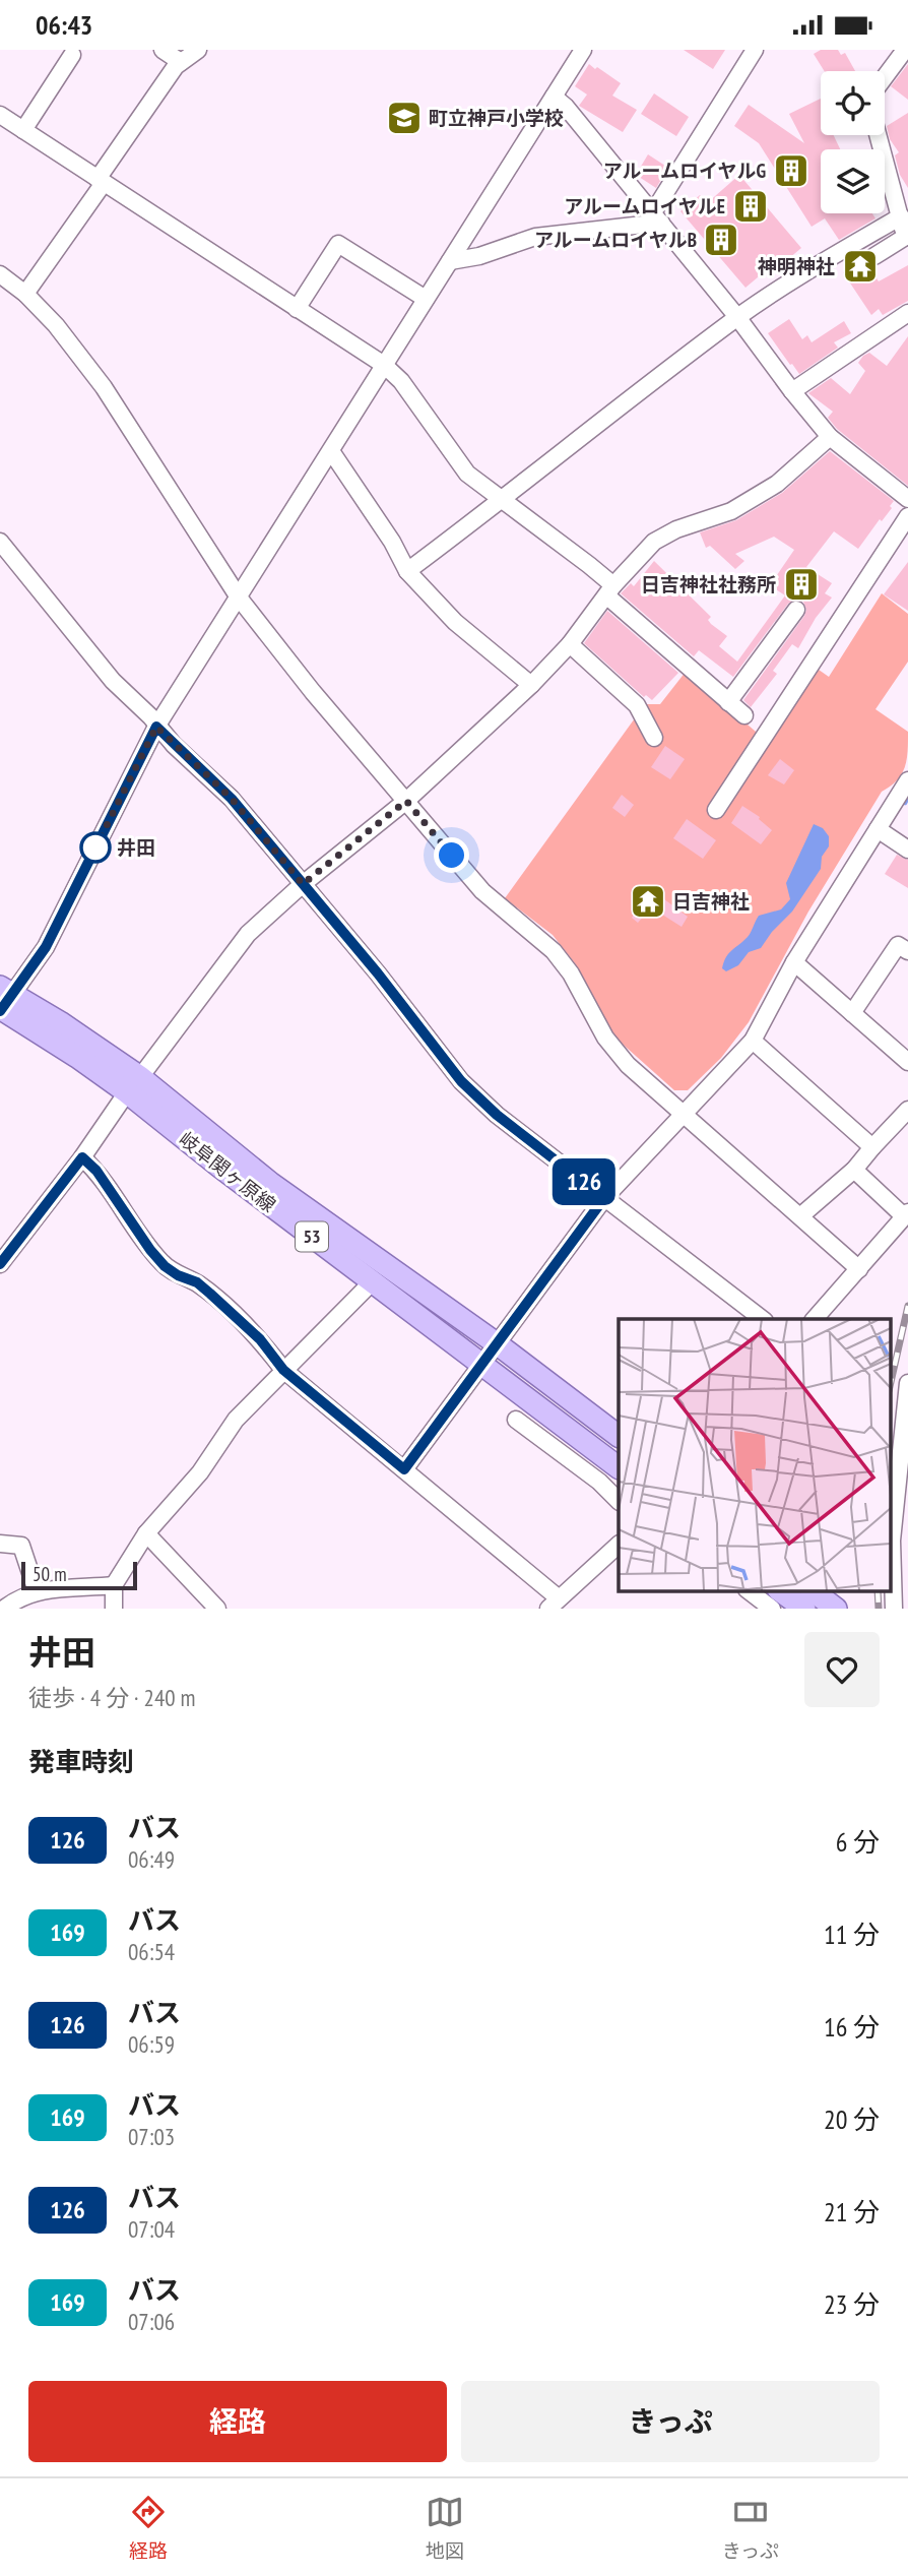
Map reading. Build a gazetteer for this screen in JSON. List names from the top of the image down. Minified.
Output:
{"streets":{"main road":["岐阜関ヶ原線","53"]},"places":{"school or university":["町立神戸小学校"],"building":["アルームロイヤルG","アルームロイヤルE","アルームロイヤルB","日吉神社社務所"],"temple":["神明神社","日吉神社"],"other":["井田"]},"lines":["bus line 126"],"scale_bar":"50 m","page":{"status":"06:43","on_map":"126","scale":"50 m","heading":[["井田","徒歩 · 4 分 · 240 m"],"発車時刻"],"list":[{"mark":"126","name":"バス","note":"06:49","value":"6 分"},{"mark":"169","name":"バス","note":"06:54","value":"11 分"},{"mark":"126","name":"バス","note":"06:59","value":"16 分"},{"mark":"169","name":"バス","note":"07:03","value":"20 分"},{"mark":"126","name":"バス","note":"07:04","value":"21 分"},{"mark":"169","name":"バス","note":"07:06","value":"23 分"}],"buttons":["経路","きっぷ"],"tabs":["経路","地図","きっぷ"]}}
